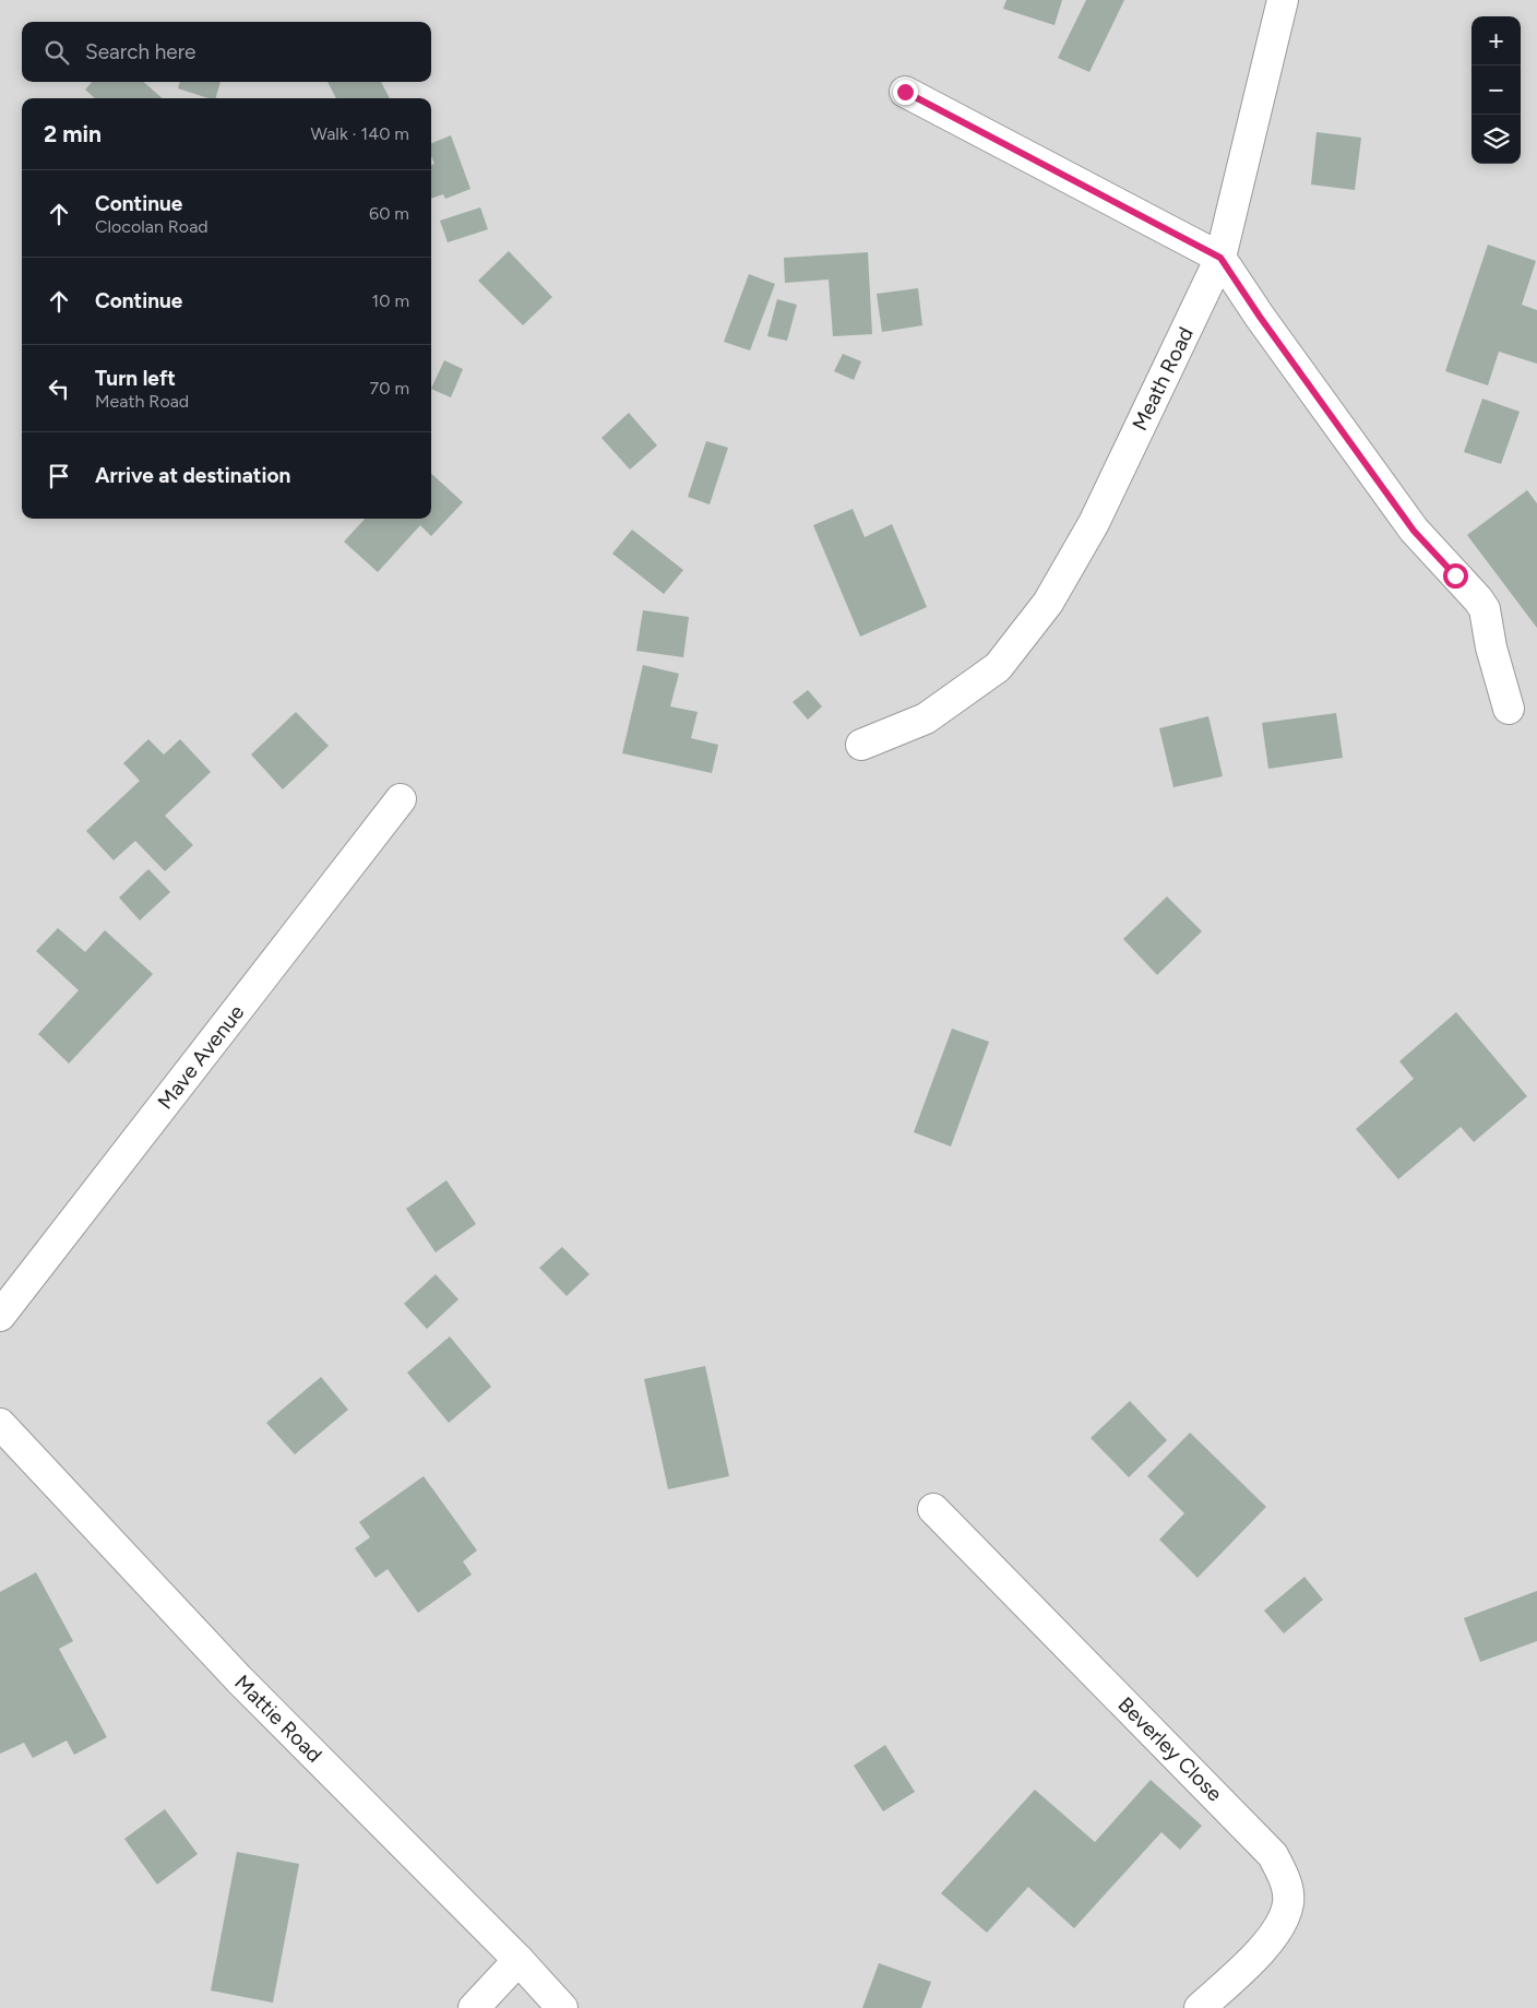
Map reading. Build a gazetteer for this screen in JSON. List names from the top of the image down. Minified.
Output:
{"streets":{"street":["Meath Road","Mave Avenue","Mattie Road","Beverley Close"]},"page":{"map_buttons":["+","−"],"search":"Search here","heading":["2 min","Walk · 140 m"],"list":[["Continue","Clocolan Road","60 m"],["Continue","10 m"],["Turn left","Meath Road","70 m"],"Arrive at destination"]}}
